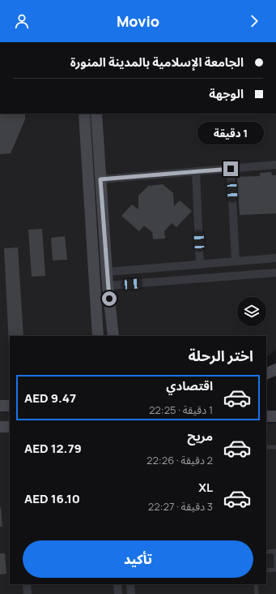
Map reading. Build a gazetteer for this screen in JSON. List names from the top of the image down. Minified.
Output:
{"page":{"header":"Movio","banner":["الجامعة الإسلامية بالمدينة المنورة","الوجهة"],"bubble":"1 دقيقة","heading":"اختر الرحلة","list":[{"name":"اقتصادي","note":"1 دقيقة · 22:25","value":"AED 9.47"},{"name":"مريح","note":"2 دقيقة · 22:26","value":"AED 12.79"},{"name":"XL","note":"3 دقيقة · 22:27","value":"AED 16.10"}],"buttons":"تأكيد"}}
